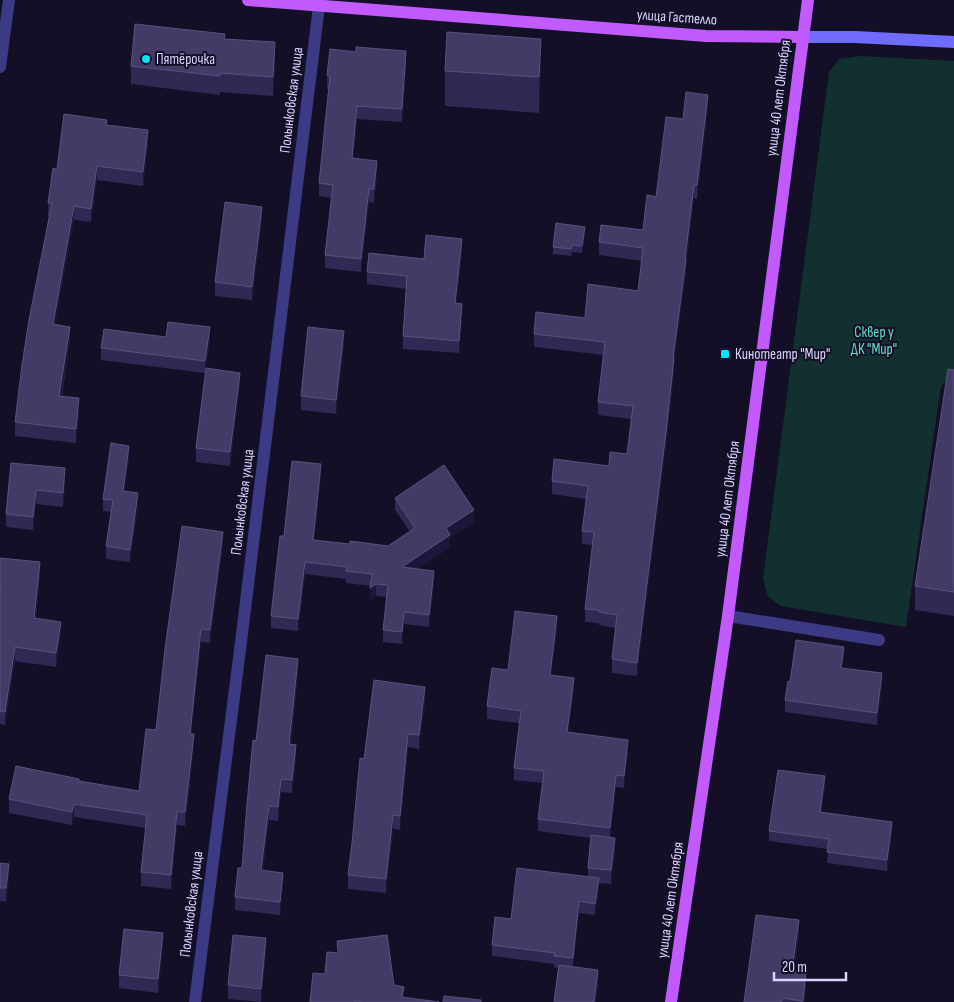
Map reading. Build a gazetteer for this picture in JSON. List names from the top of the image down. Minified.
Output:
{"streets":{"main road":["улица Гастелло","улица 40 лет Октября"],"street":["Полынковская улица"]},"crossings":[["улица Гастелло","улица 40 лет Октября"],["улица Гастелло","Полынковская улица"]],"parks":["Сквер у ДК \"Мир\""],"places":{"other":["Пятёрочка"],"transit":["Кинотеатр \"Мир\""]},"scale_bar":"20 m"}
